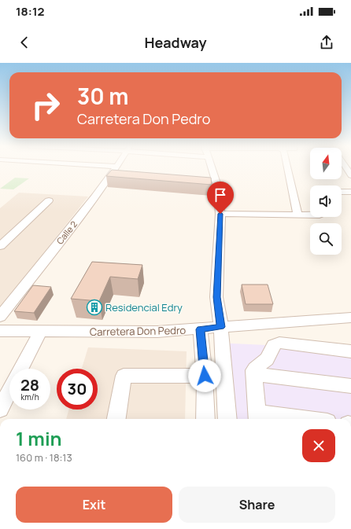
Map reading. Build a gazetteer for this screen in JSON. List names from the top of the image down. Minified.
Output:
{"streets":{"street":["Calle 2","Carretera Don Pedro"]},"places":{"building":["Residencial Edry"]},"north":"top","page":{"status":"18:12","header":"Headway","turn":["30 m","Carretera Don Pedro"],"speed":"28 km/h","limit":"30","heading":["1 min","160 m · 18:13"],"buttons":["Exit","Share"]}}
